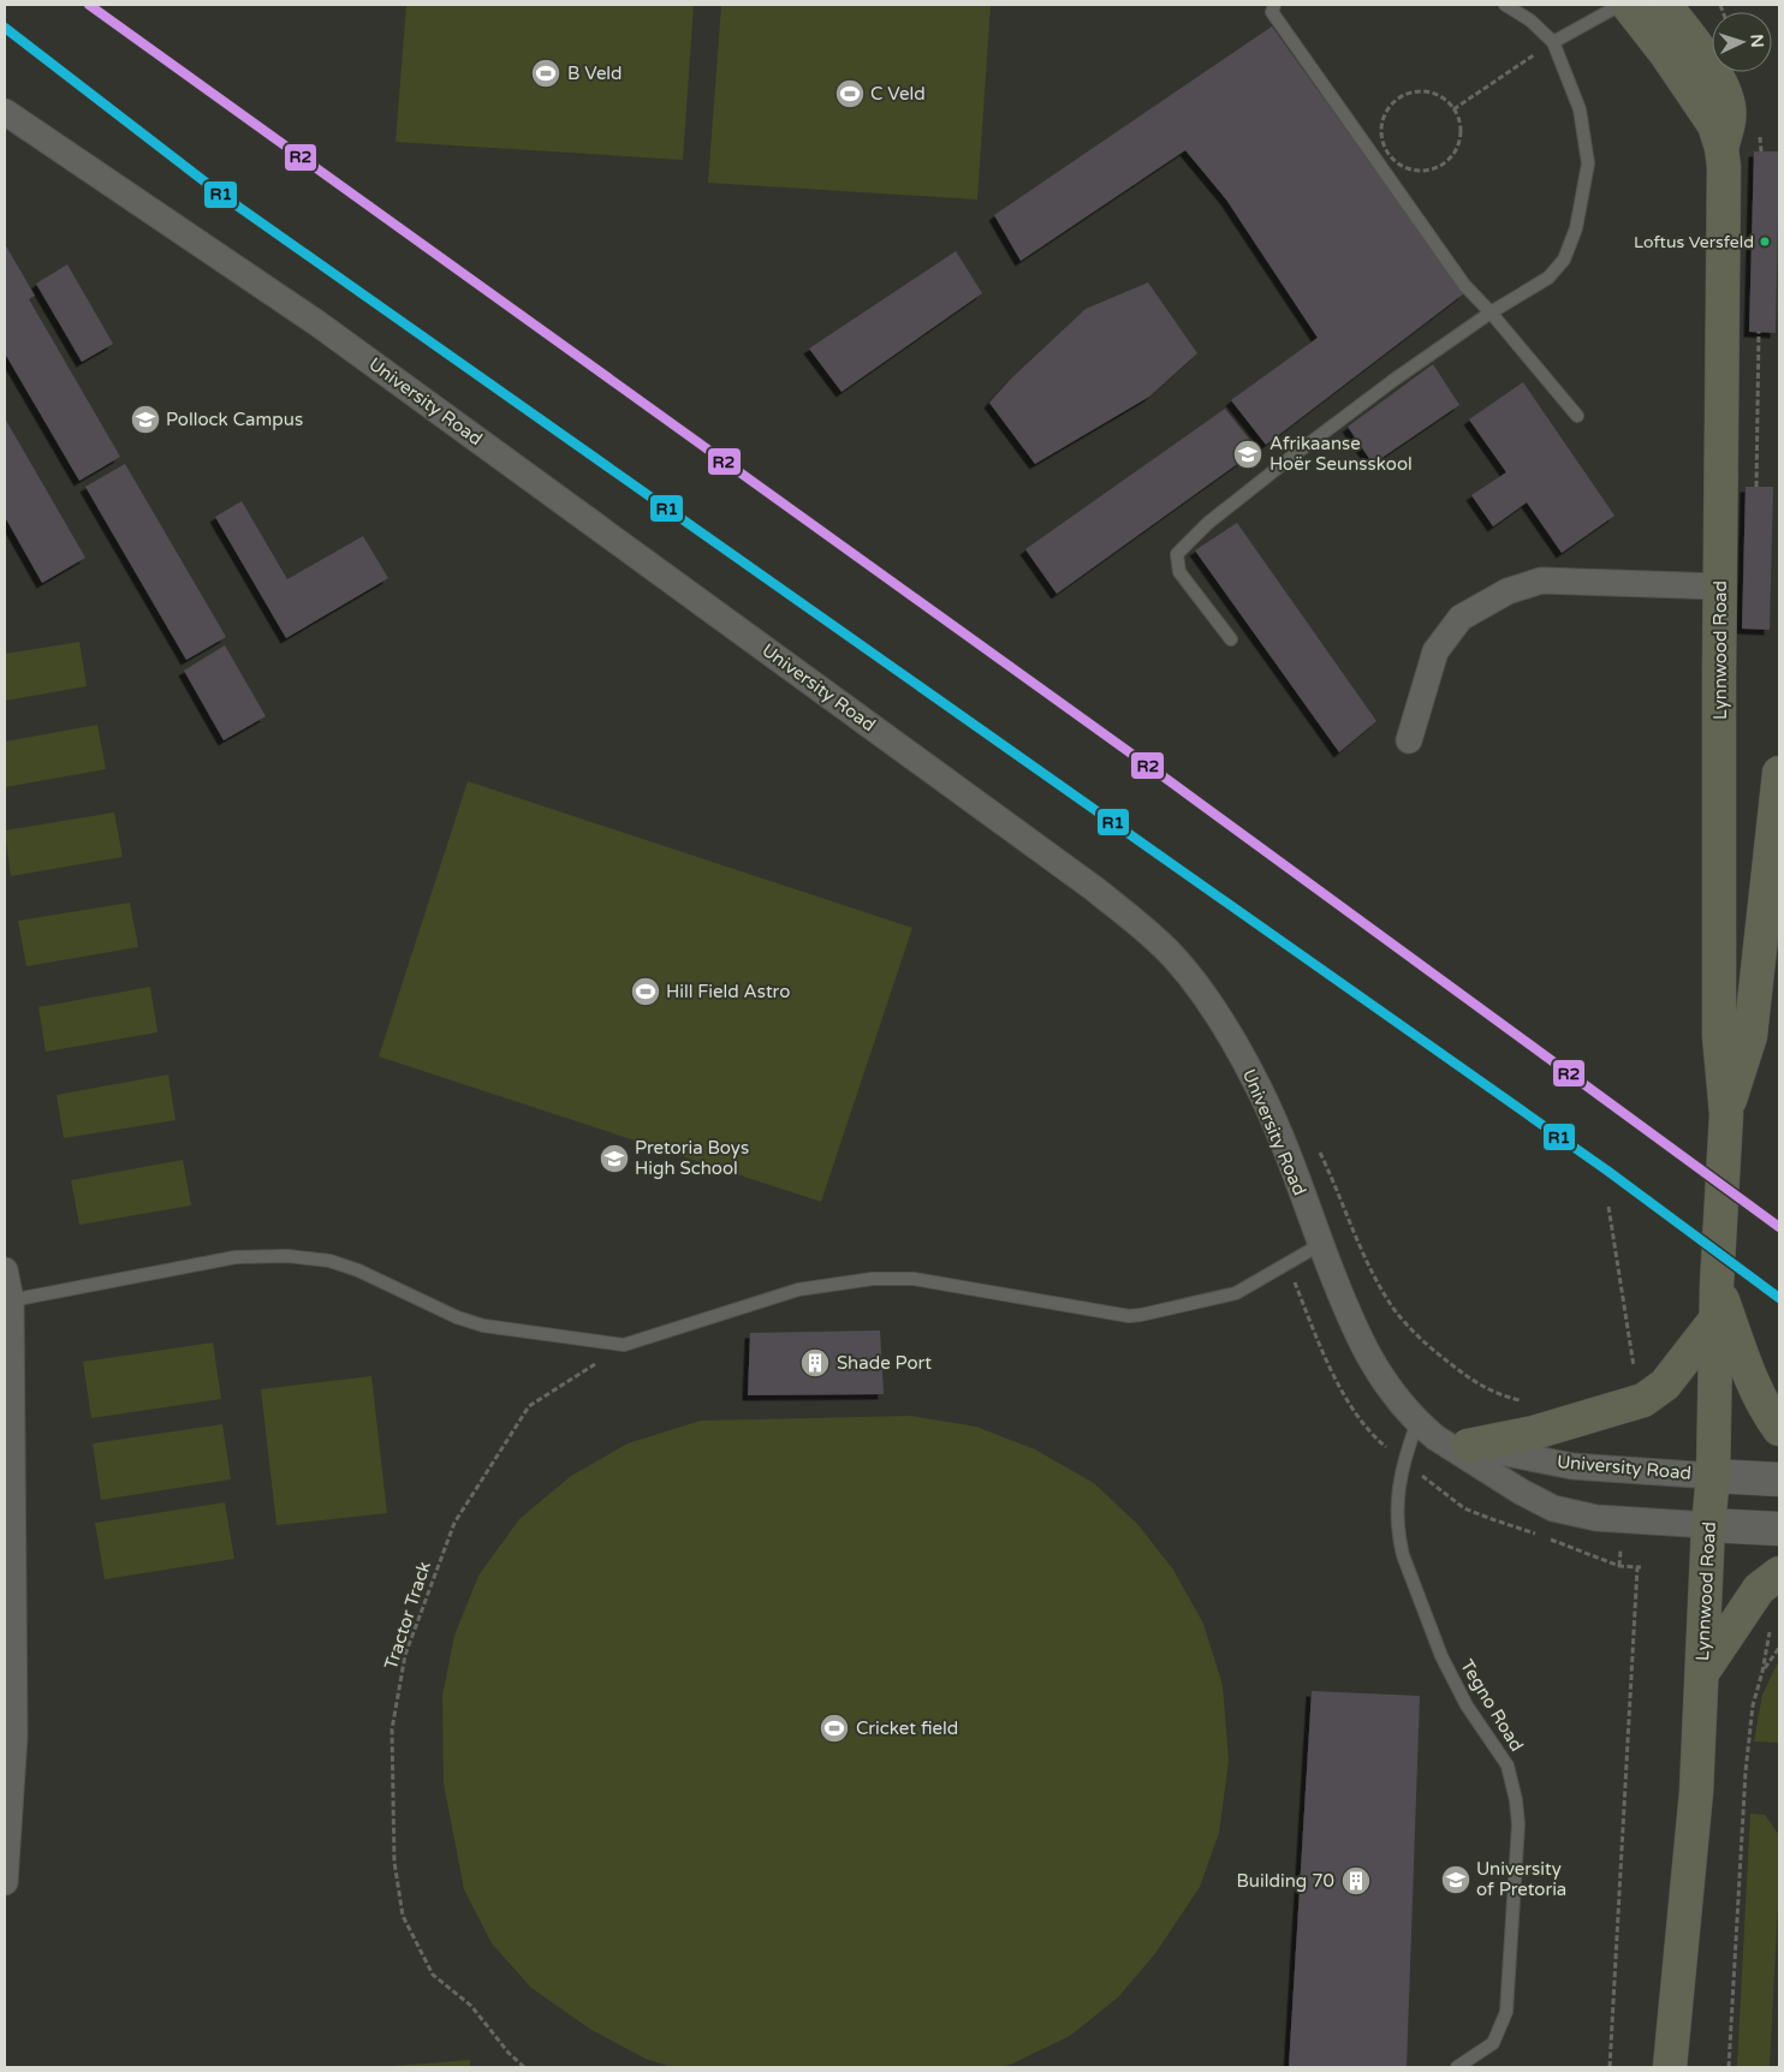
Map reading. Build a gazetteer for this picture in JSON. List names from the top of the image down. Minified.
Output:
{"streets":{"main road":["Lynnwood Road"],"street":["University Road"],"lane":["Tegno Road"],"path":["Tractor Track"]},"crossings":[["University Road","Lynnwood Road"],["University Road","Tegno Road"]],"places":{"sports":["B Veld","C Veld","Hill Field Astro","Cricket field"],"other":["Loftus Versfeld"],"school or university":["Pollock Campus","Afrikaanse Hoër Seunsskool","Pretoria Boys High School","University of Pretoria"],"building":["Shade Port","Building 70"]},"lines":["transit line R2","transit line R1"],"north":"right"}
